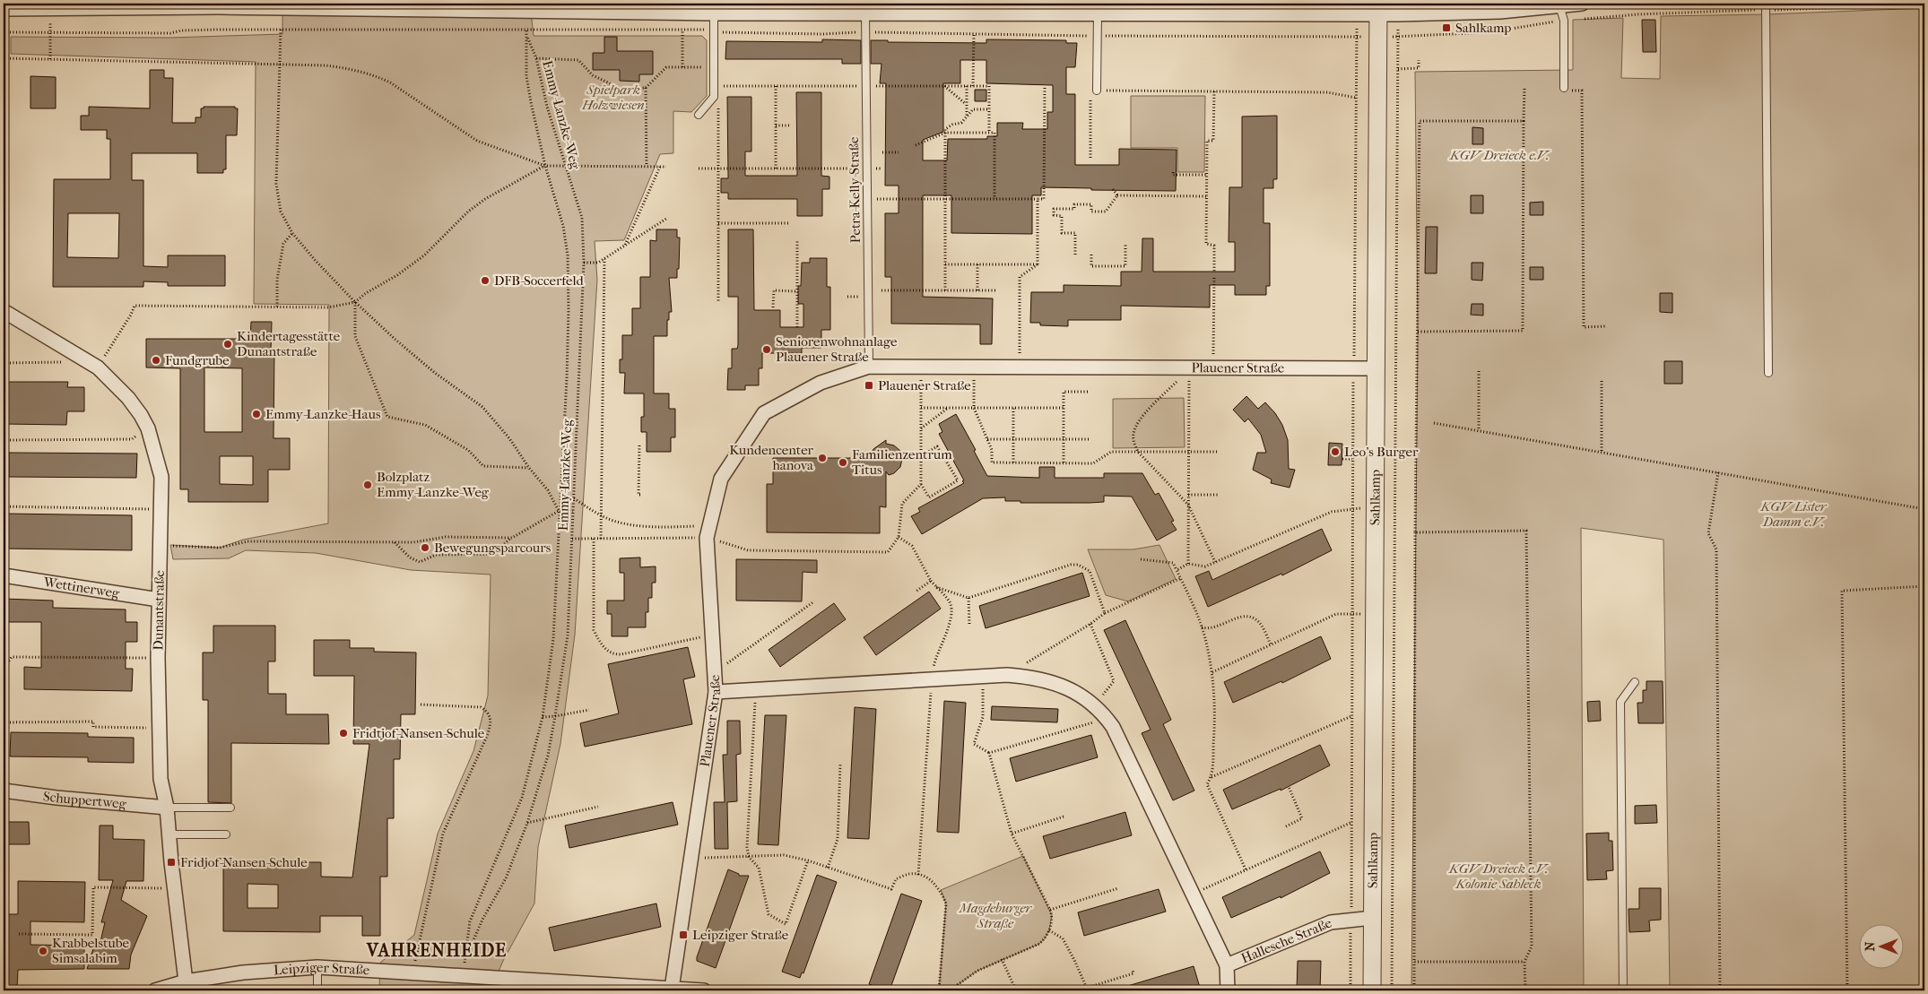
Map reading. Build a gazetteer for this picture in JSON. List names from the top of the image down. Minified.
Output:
{"streets":{"street":["Plauener Straße","Sahlkamp","Wettinerweg","Dunantstraße","Schuppertweg","Hallesche Straße","Leipziger Straße"],"lane":["Petra-Kelly-Straße"],"path":["Emmy-Lanzke-Weg"]},"crossings":[["Petra-Kelly-Straße","Plauener Straße"],["Plauener Straße","Sahlkamp"],["Plauener Straße","Leipziger Straße"],["Sahlkamp","Hallesche Straße"],["Wettinerweg","Dunantstraße"],["Dunantstraße","Schuppertweg"],["Dunantstraße","Leipziger Straße"]],"districts":["VAHRENHEIDE"],"parks":["Spielpark Holzwiesen","KGV Dreieck e.V.","KGV Lister Damm e.V.","KGV Dreieck e.V. Kolonie Sahleck","Magdeburger Straße"],"places":{"transit":["Sahlkamp","Plauener Straße","Fridjof-Nansen-Schule","Leipziger Straße"],"other":["DFB-Soccerfeld","Kindertagesstätte Dunantstraße","Seniorenwohnanlage Plauener Straße","Fundgrube","Emmy-Lanzke-Haus","Leo's Burger","Kundencenter hanova","Familienzentrum Titus","Bolzplatz Emmy-Lanzke-Weg","Bewegungsparcours","Fridtjof-Nansen-Schule","Krabbelstube Simsalabim"]},"north":"left"}
